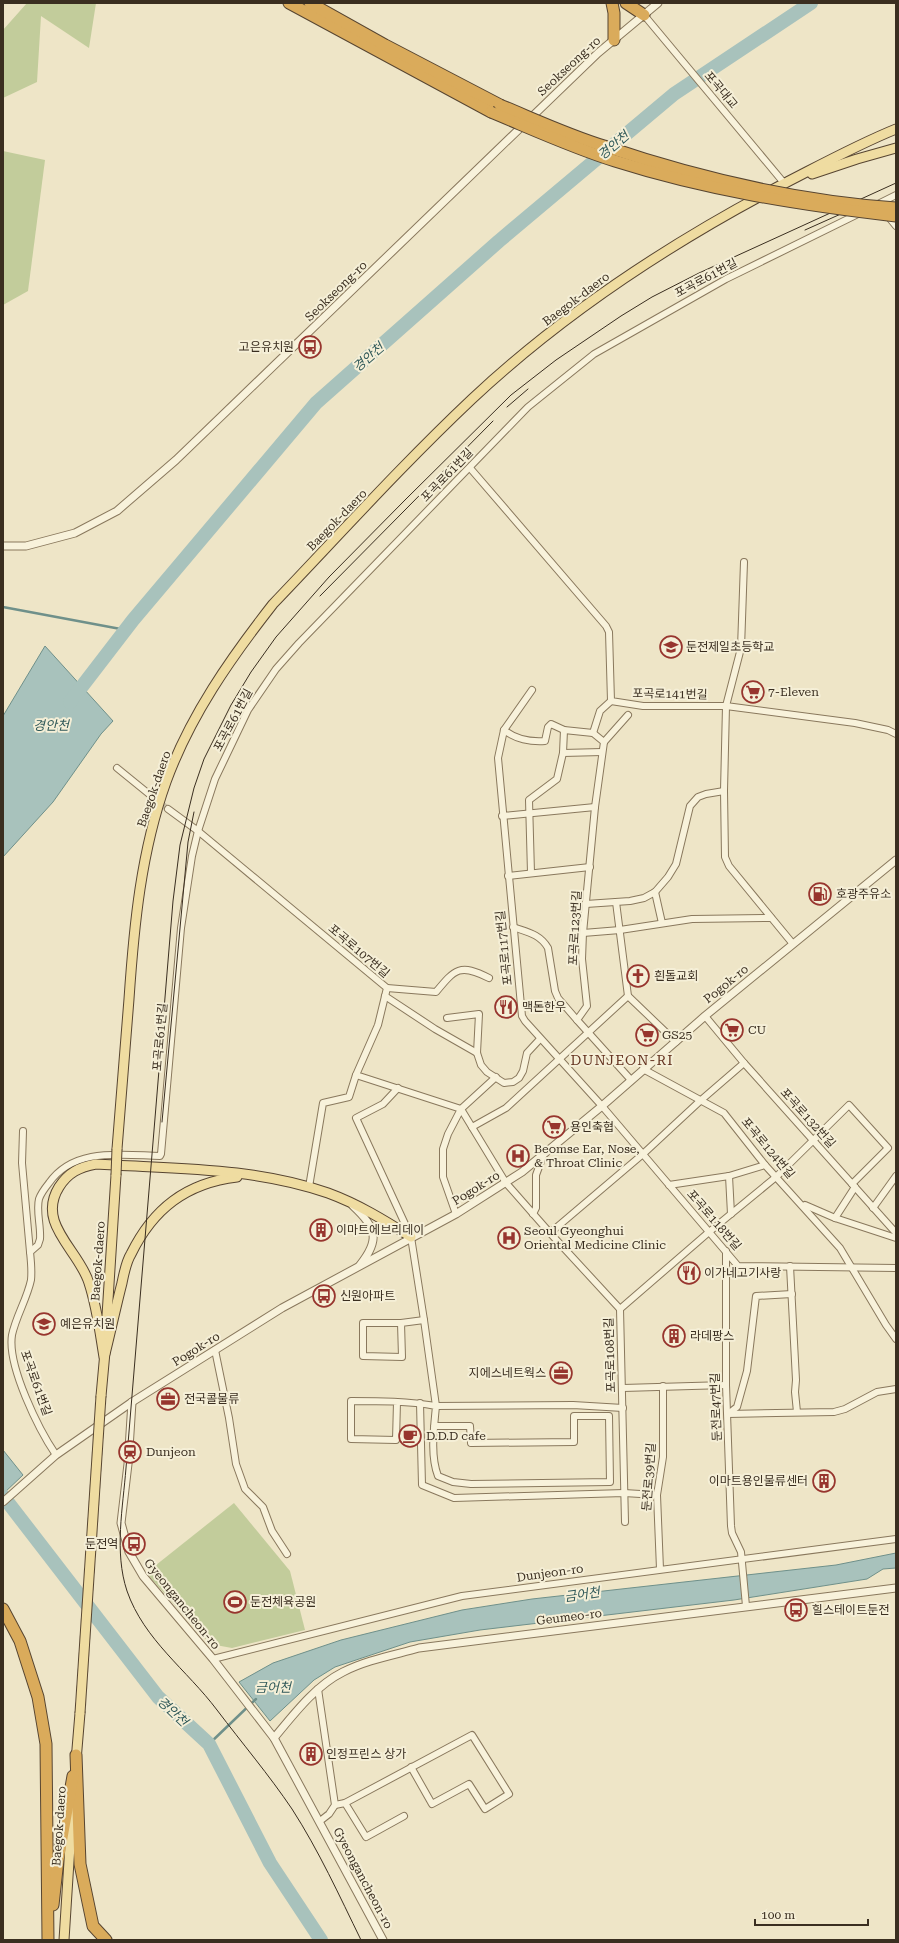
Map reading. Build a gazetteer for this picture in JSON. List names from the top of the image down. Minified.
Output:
{"streets":{"main road":["Baegok-daero"],"street":["Seokseong-ro","포곡대교","포곡로61번길","포곡로141번길","포곡로123번길","포곡로117번길","포곡로107번길","Pogok-ro","포곡로132번길","포곡로124번길","포곡로118번길","포곡로108번길","둔전로47번길","둔전로39번길","Dunjeon-ro","Gyeongancheon-ro","Geumeo-ro"]},"crossings":[["Seokseong-ro","포곡대교"],["포곡대교","Baegok-daero"],["포곡로61번길","포곡로107번길"],["포곡로61번길","Pogok-ro"],["포곡로117번길","Pogok-ro"],["포곡로117번길","포곡로118번길"],["Pogok-ro","포곡로132번길"],["Pogok-ro","포곡로124번길"],["Pogok-ro","포곡로118번길"],["Pogok-ro","포곡로108번길"],["Pogok-ro","Gyeongancheon-ro"],["포곡로124번길","포곡로118번길"],["포곡로118번길","둔전로47번길"],["둔전로47번길","Dunjeon-ro"],["둔전로47번길","Geumeo-ro"],["둔전로39번길","Dunjeon-ro"],["Dunjeon-ro","Gyeongancheon-ro"],["Gyeongancheon-ro","Geumeo-ro"]],"districts":["DUNJEON-RI"],"water":["경안천","금어천"],"places":{"bus stop":["고은유치원","신원아파트","둔전역","힐스테이트둔전"],"school or university":["둔전제일초등학교","예은유치원"],"supermarket":["7-Eleven","CU","GS25","용인축협"],"fuel station":["호광주유소"],"church":["흰돌교회"],"restaurant":["맥돈한우","이가네고기사랑"],"hospital":["Beomse Ear, Nose, & Throat Clinic","Seoul Gyeonghui Oriental Medicine Clinic"],"building":["이마트에브리데이","라데팡스","이마트용인물류센터","인정프린스 상가"],"office":["지에스네트웍스","전국콜물류"],"cafe":["D.D.D cafe"],"station":["Dunjeon"],"sports":["둔전체육공원"]},"scale_bar":"100 m"}
